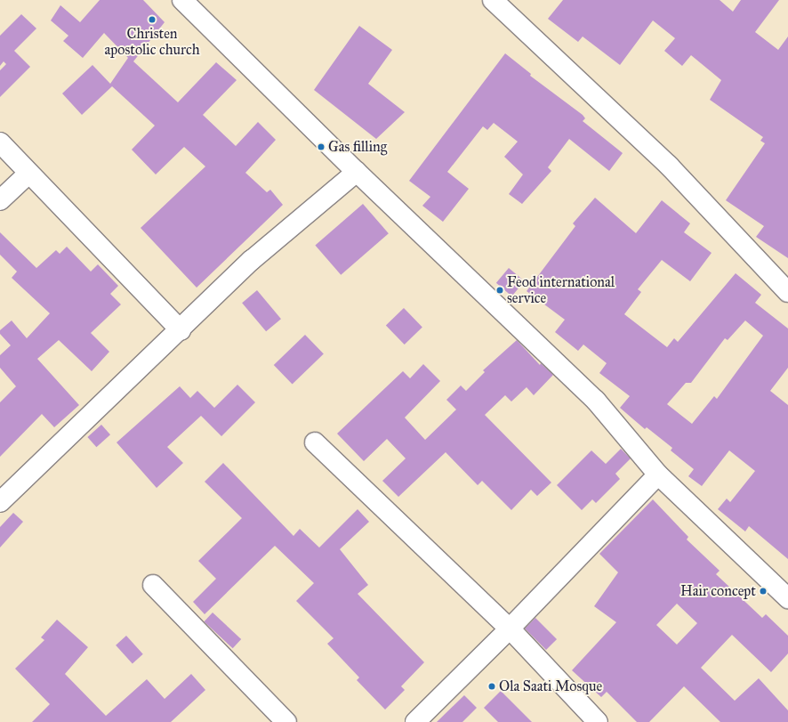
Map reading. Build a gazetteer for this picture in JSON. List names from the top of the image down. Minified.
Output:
{"places":["Christen apostolic church","Gas filling","Feod international service","Hair concept","Ola Saati Mosque"]}
